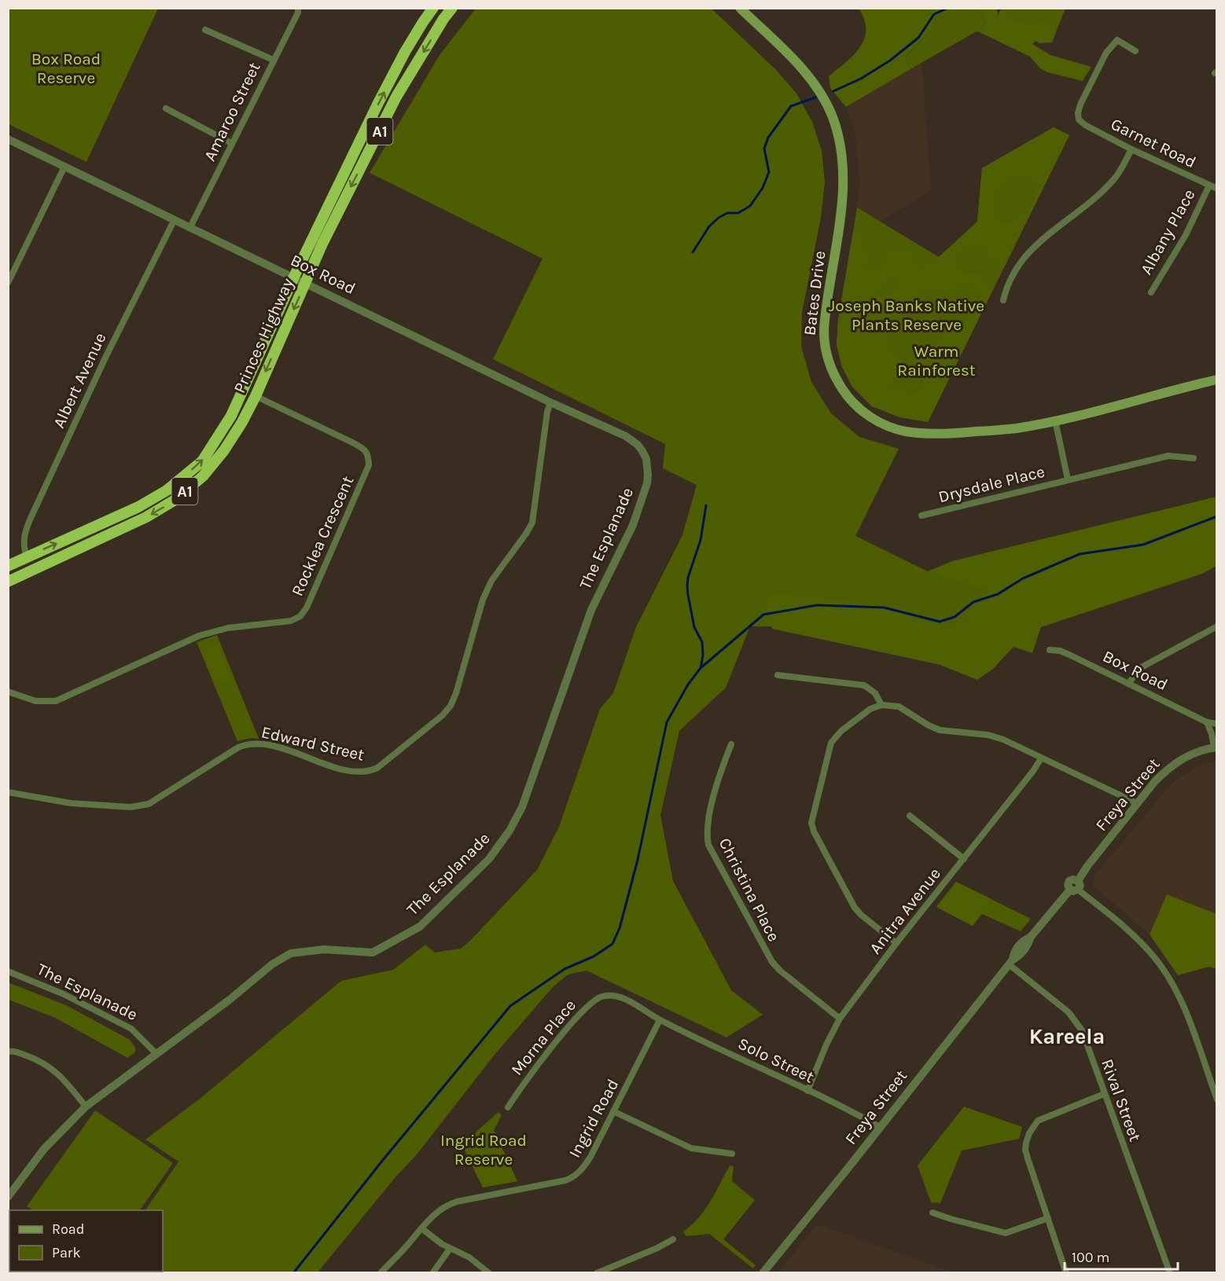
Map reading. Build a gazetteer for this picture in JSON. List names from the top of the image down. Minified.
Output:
{"streets":{"highway":["A1","Princes Highway"],"main road":["Bates Drive"],"street":["Amaroo Street","Garnet Road","Albany Place","Box Road","Albert Avenue","Drysdale Place","Rocklea Crescent","The Esplanade","Edward Street","Freya Street","Christina Place","Anitra Avenue","Morna Place","Solo Street","Rival Street","Ingrid Road"]},"crossings":[["Amaroo Street","Box Road"],["Garnet Road","Albany Place"],["Box Road","Princes Highway"],["Box Road","Albert Avenue"],["Box Road","The Esplanade"],["Box Road","Edward Street"],["Bates Drive","Drysdale Place"],["Princes Highway","Albert Avenue"],["Princes Highway","Rocklea Crescent"],["Freya Street","Solo Street"],["Freya Street","Rival Street"],["Christina Place","Anitra Avenue"],["Anitra Avenue","Solo Street"],["Morna Place","Solo Street"],["Morna Place","Ingrid Road"],["Solo Street","Ingrid Road"]],"districts":["Kareela"],"parks":["Box Road Reserve","Joseph Banks Native Plants Reserve","Warm Rainforest","Ingrid Road Reserve"],"legend":["Road","Park"],"scale_bar":"100 m"}
